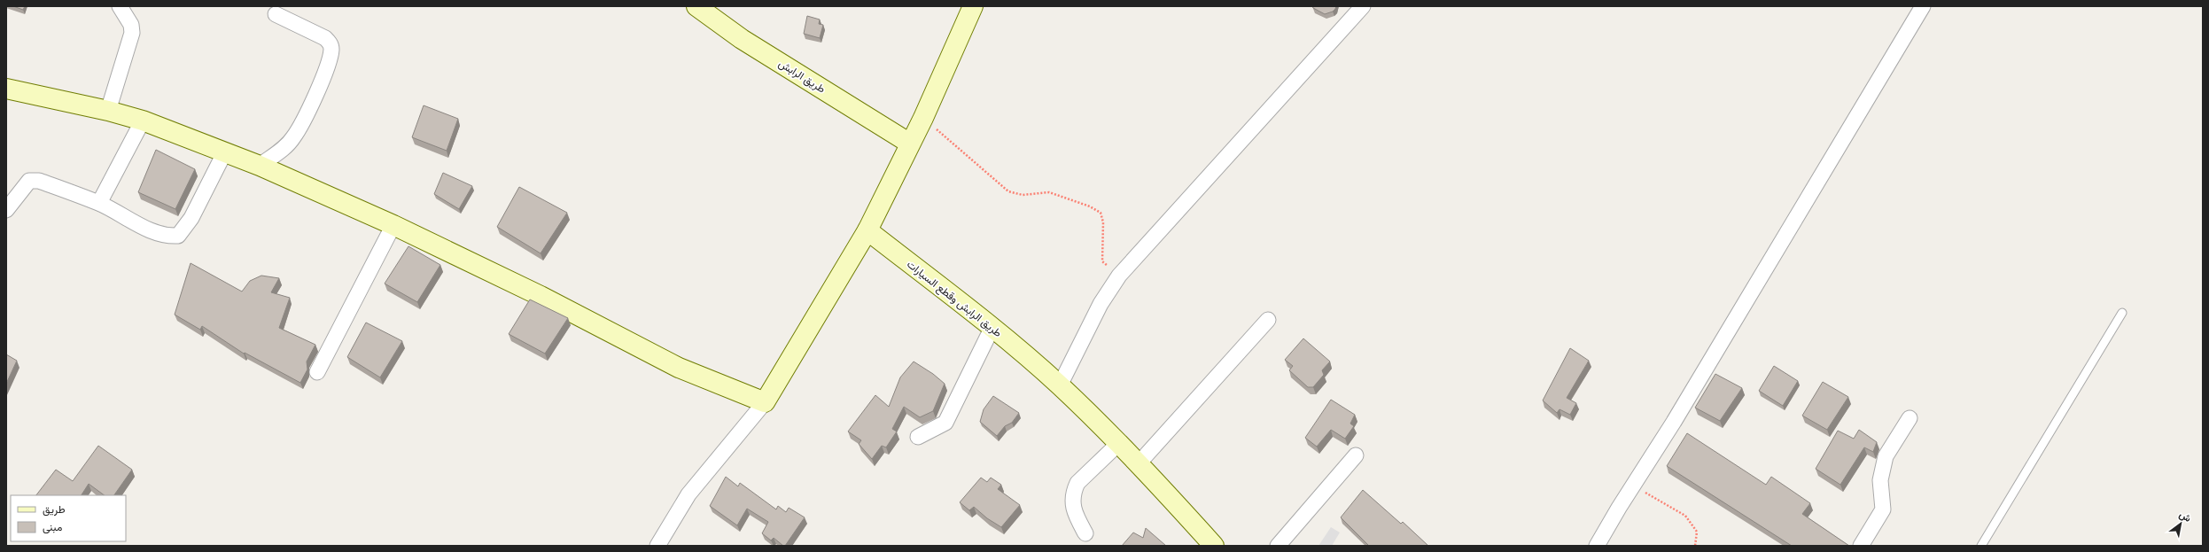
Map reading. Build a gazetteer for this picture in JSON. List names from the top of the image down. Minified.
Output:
{"streets":{"street":["طريق الرابش","طريق الرابش وقطع السيارات"]},"legend":["طريق","مبنى"],"north":"top right"}
